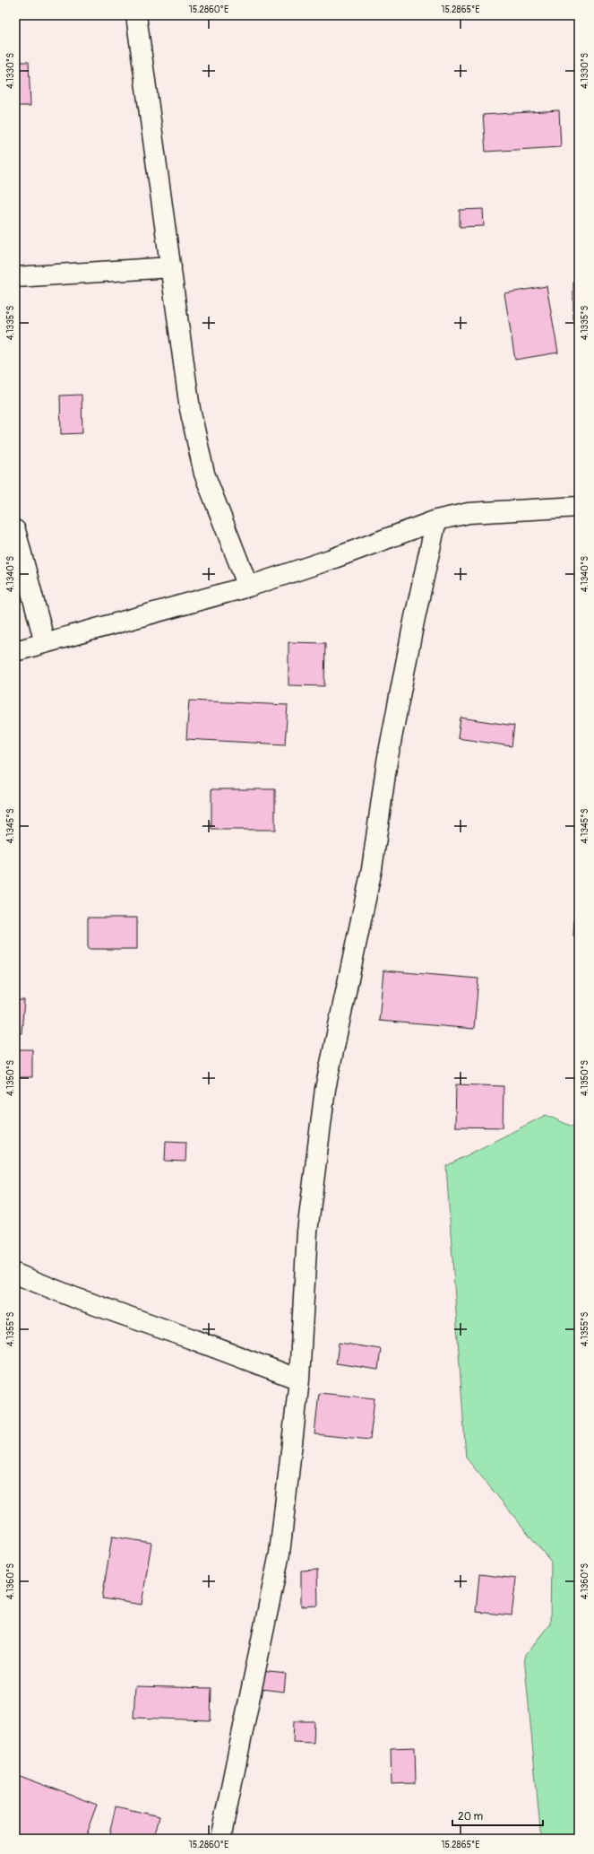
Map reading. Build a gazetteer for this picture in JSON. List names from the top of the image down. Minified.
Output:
{"scale_bar":"20 m","coordinates":["15.2860°E","15.2865°E","4.1330°S","4.1335°S","4.1340°S","4.1345°S","4.1350°S","4.1355°S","4.1360°S"]}
